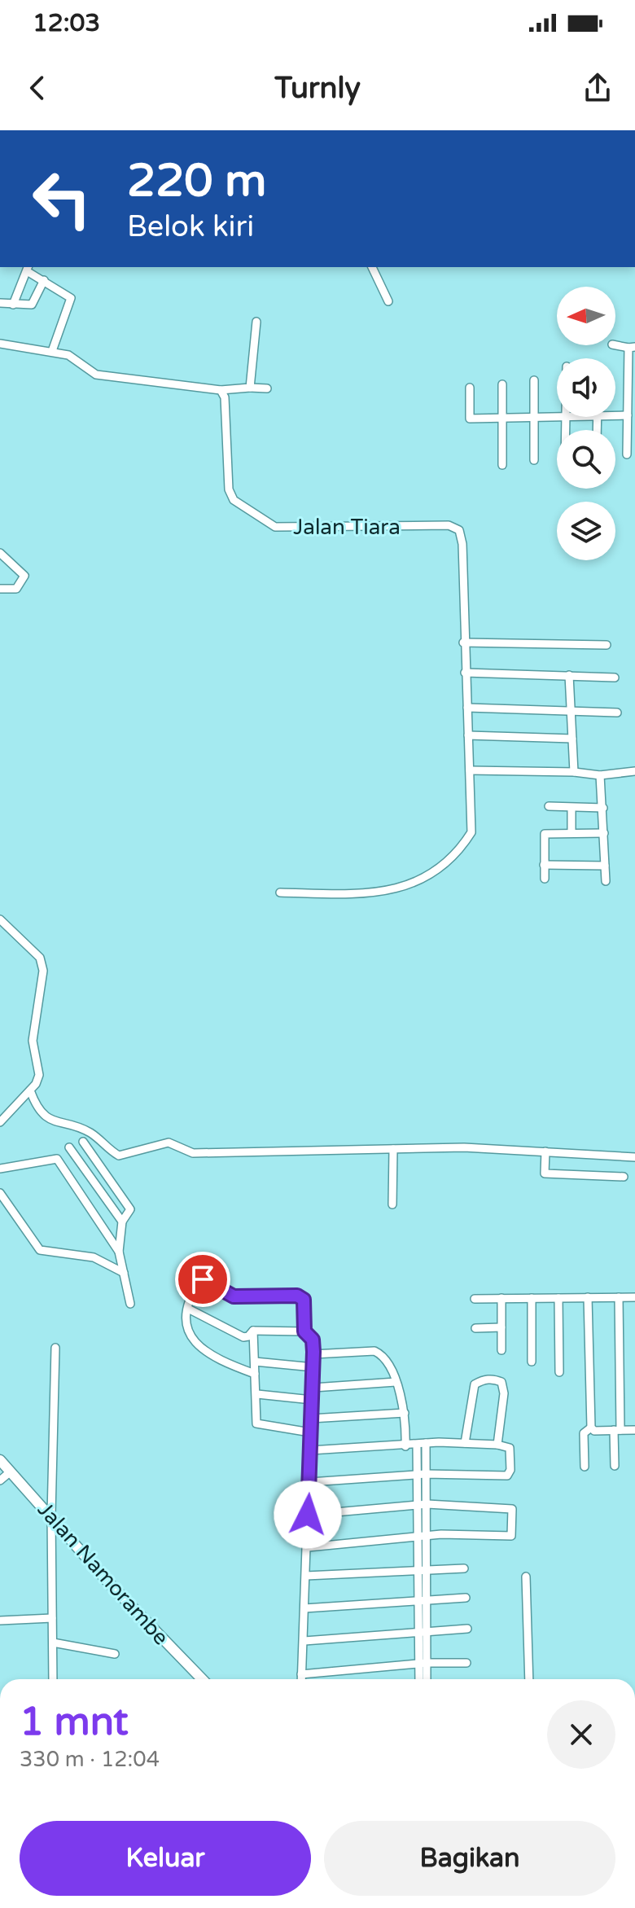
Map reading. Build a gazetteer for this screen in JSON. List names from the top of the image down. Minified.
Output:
{"streets":{"main road":["Jalan Namorambe"],"street":["Jalan Tiara"]},"north":"left","page":{"status":"12:03","header":"Turnly","turn":["220 m","Belok kiri"],"heading":["1 mnt","330 m · 12:04"],"buttons":["Keluar","Bagikan"]}}
